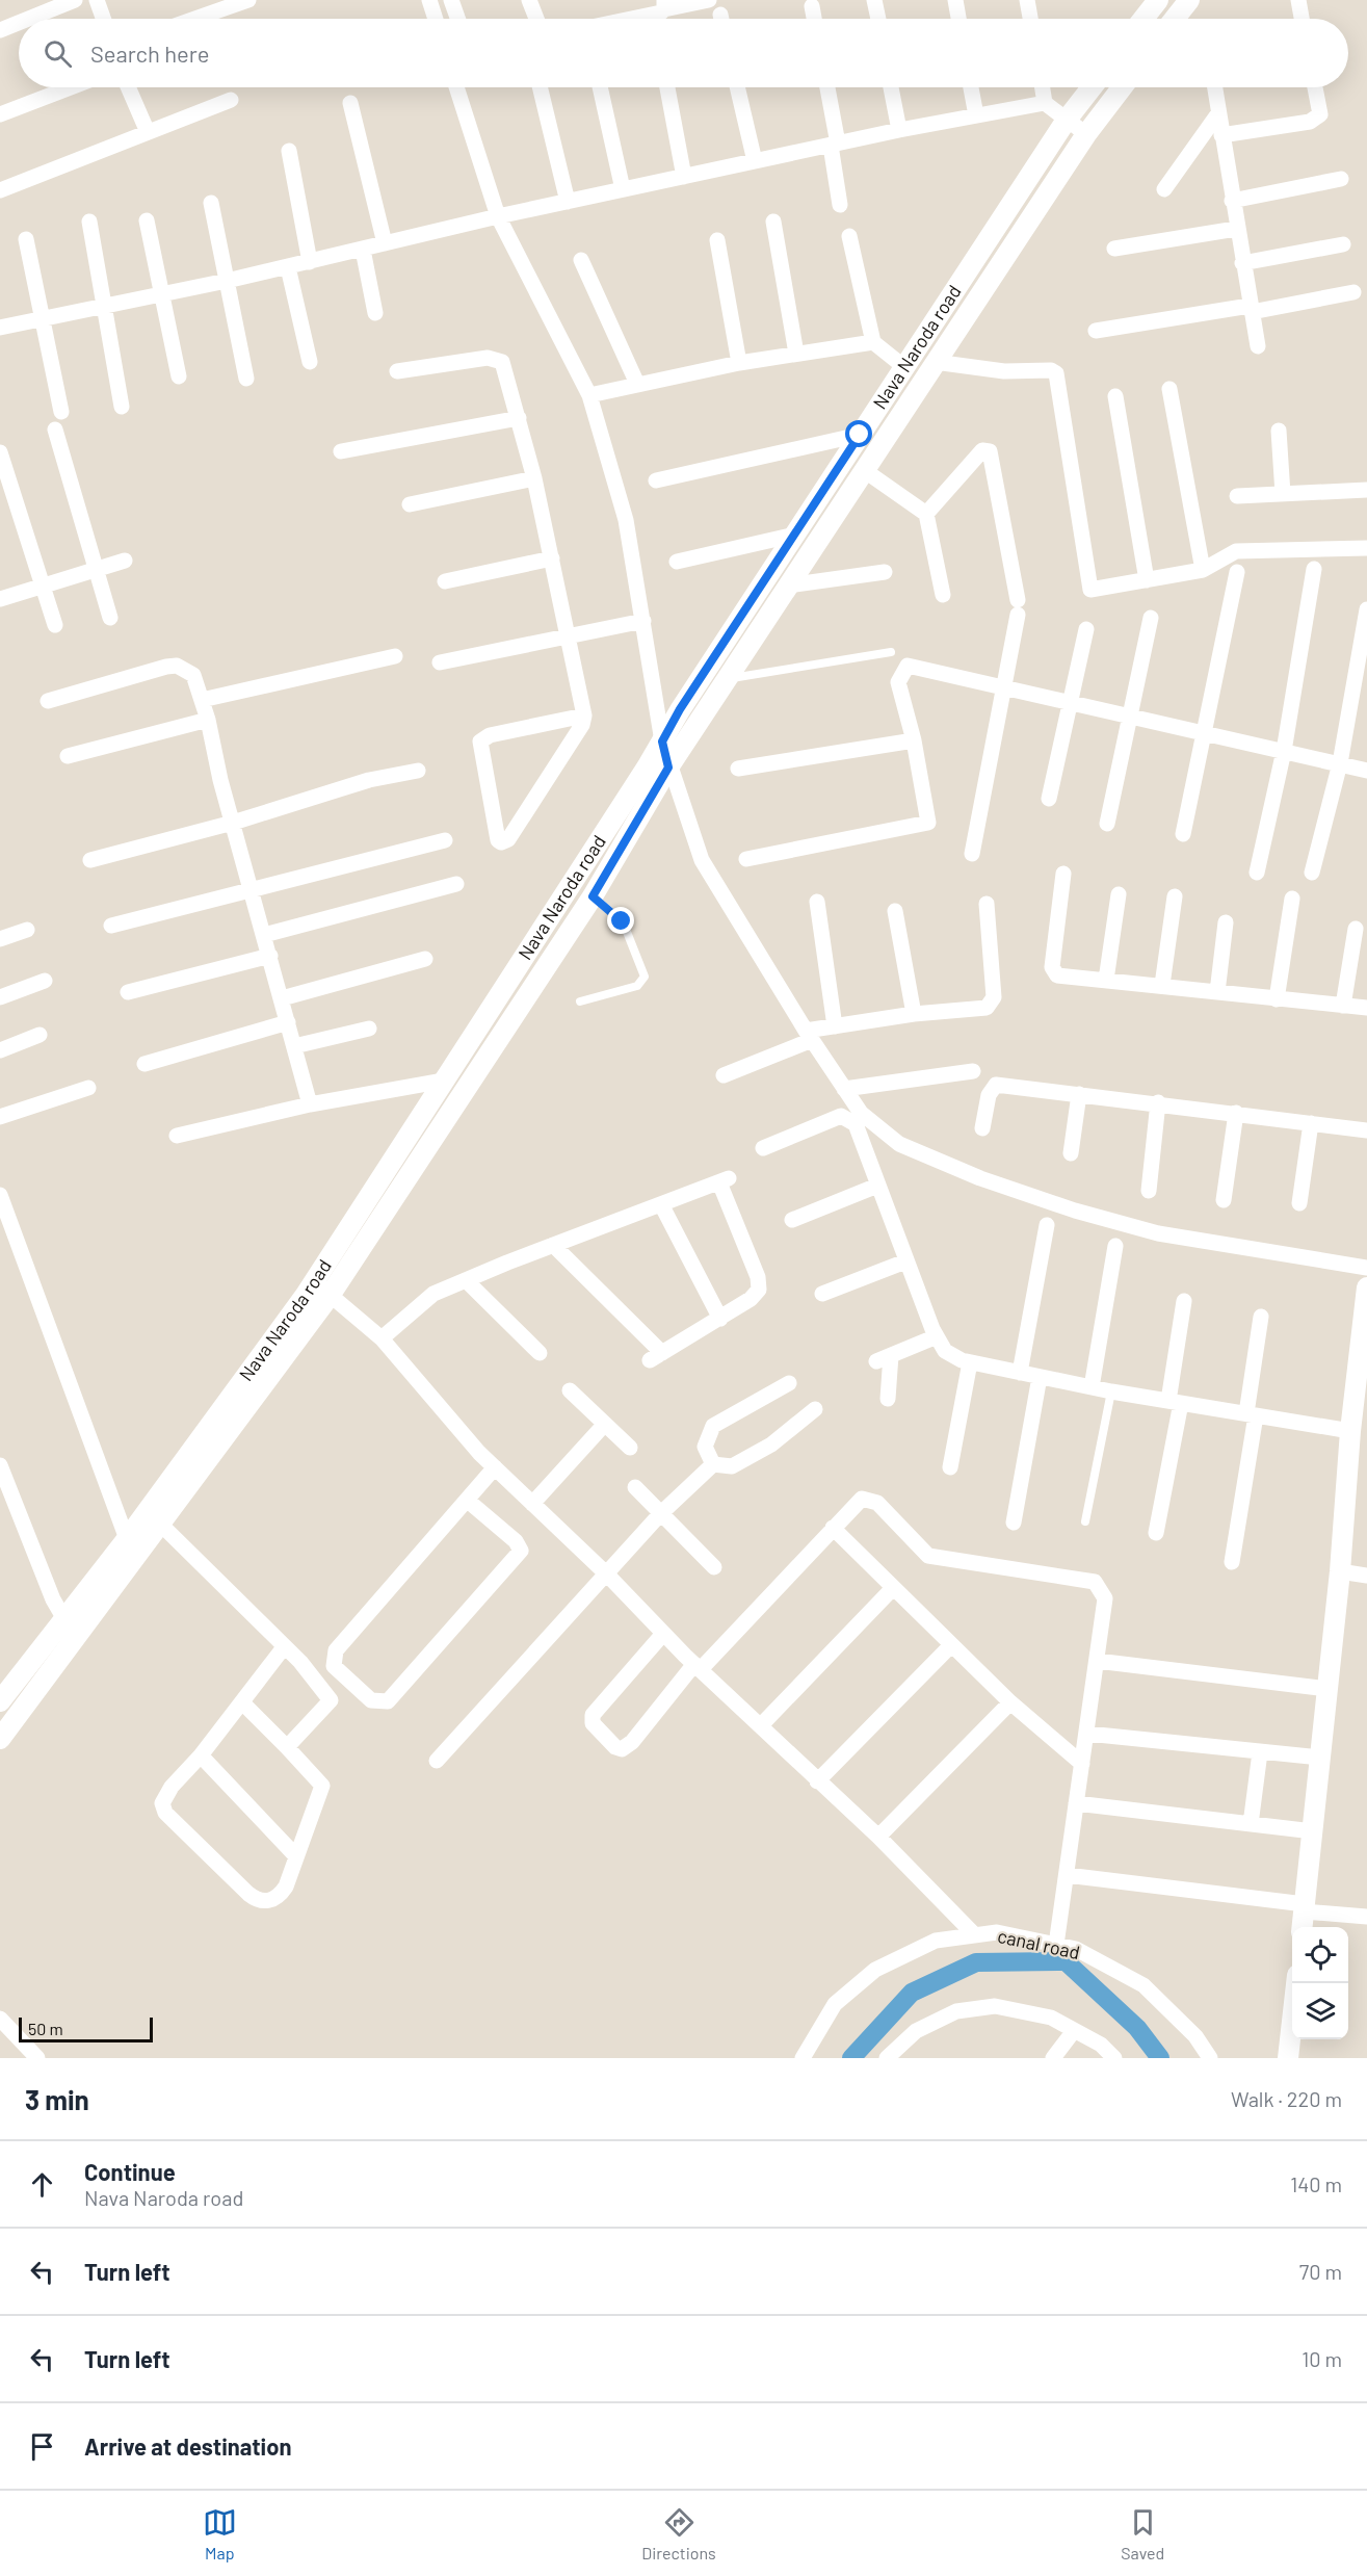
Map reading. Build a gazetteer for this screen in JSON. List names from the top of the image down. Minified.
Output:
{"streets":{"street":["Nava Naroda road","canal road"]},"scale_bar":"50 m","page":{"search":"Search here","scale":"50 m","heading":["3 min","Walk · 220 m"],"list":[["Continue","Nava Naroda road","140 m"],["Turn left","70 m"],["Turn left","10 m"],"Arrive at destination"],"nav":["Map","Directions","Saved"]}}
